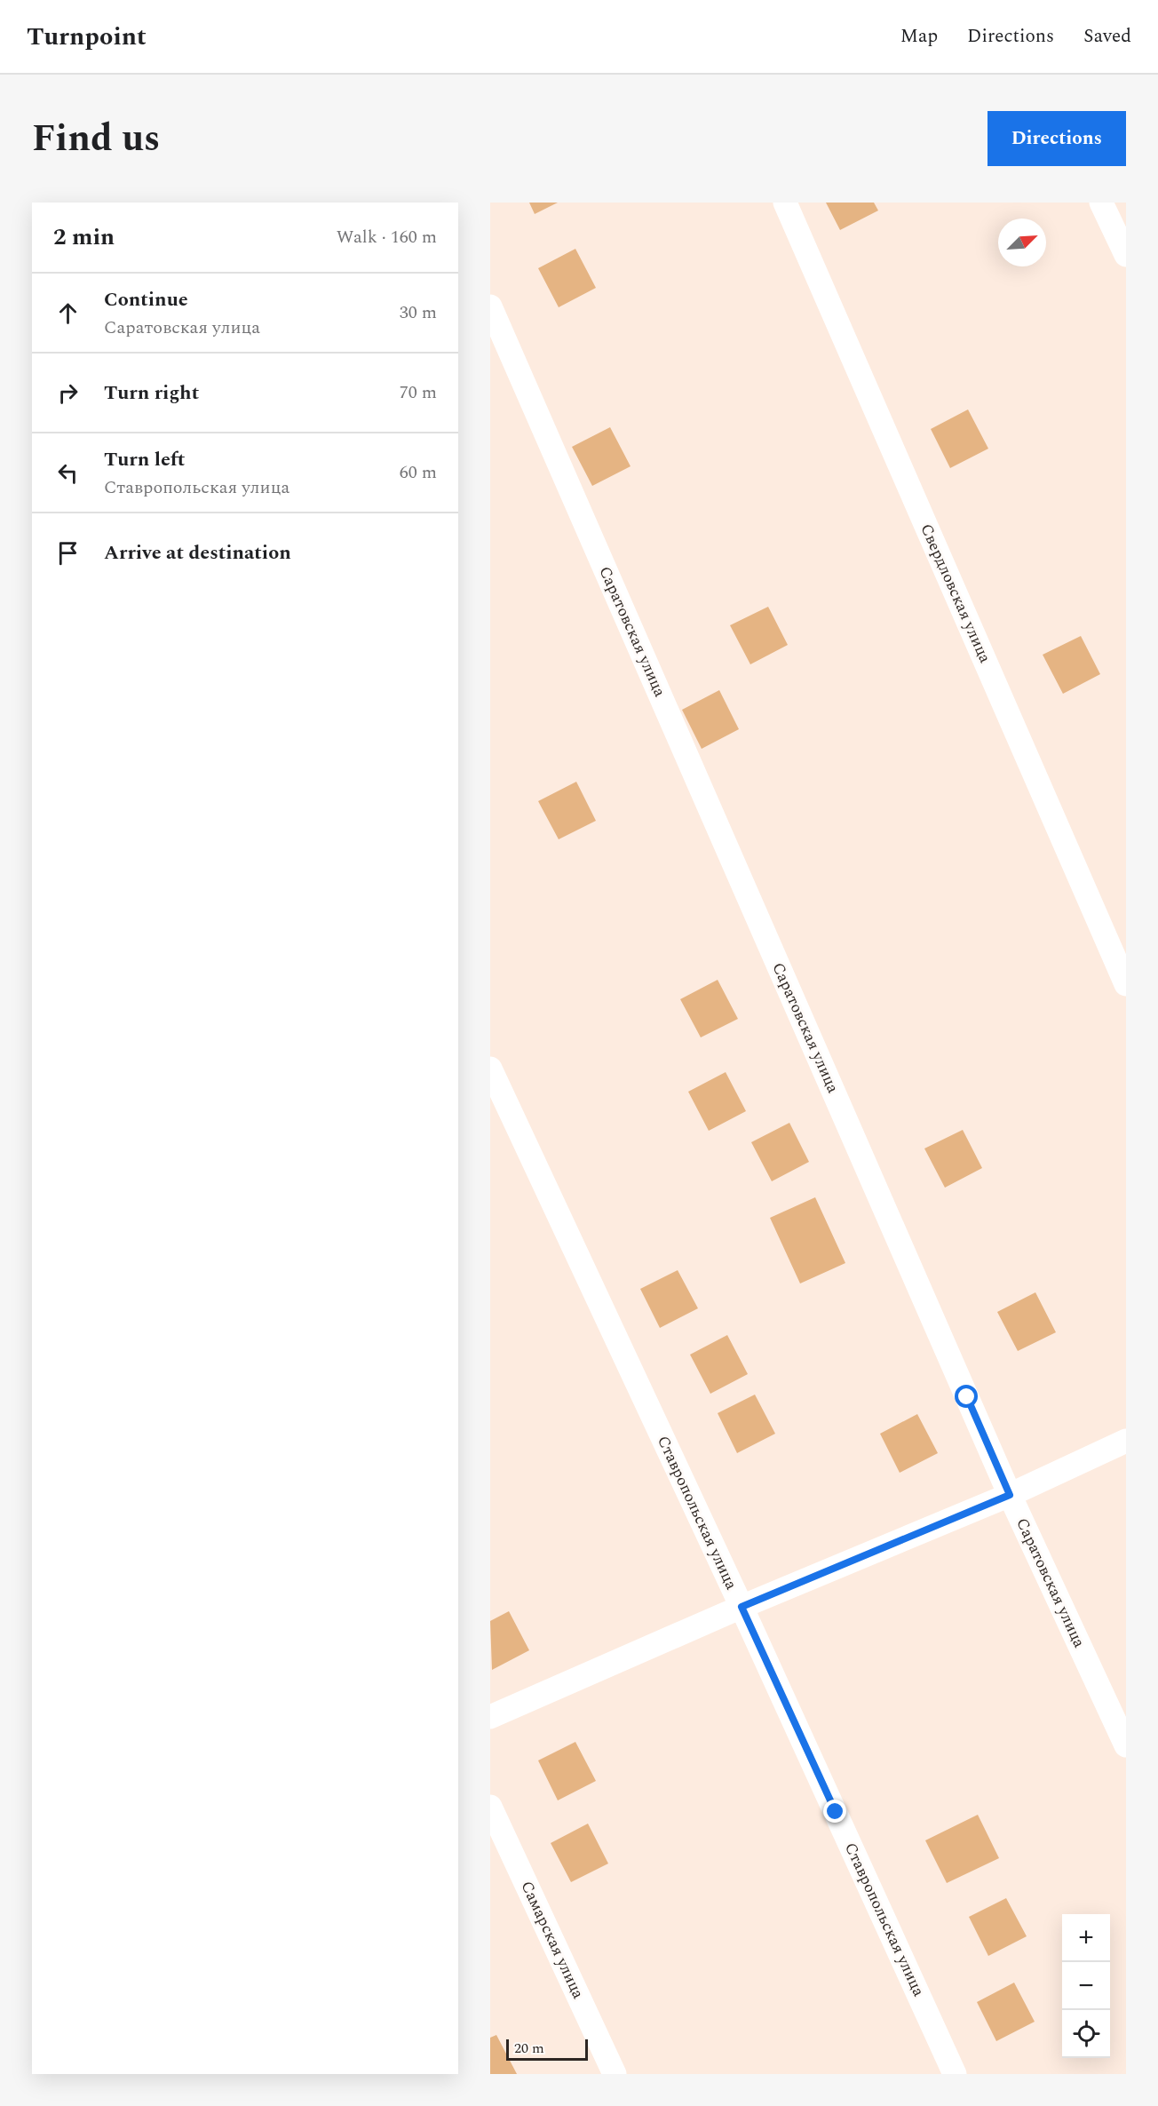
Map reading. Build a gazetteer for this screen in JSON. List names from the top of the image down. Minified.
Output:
{"streets":{"street":["Свердловская улица","Саратовская улица","Ставропольская улица","Самарская улица"]},"scale_bar":"20 m","north":"top right","page":{"header":"Turnpoint","nav":["Map","Directions","Saved"],"title":"Find us","buttons":"Directions","heading":["2 min","Walk · 160 m"],"list":[["Continue","Саратовская улица","30 m"],["Turn right","70 m"],["Turn left","Ставропольская улица","60 m"],"Arrive at destination"],"map_buttons":["+","−"],"scale":"20 m"}}
